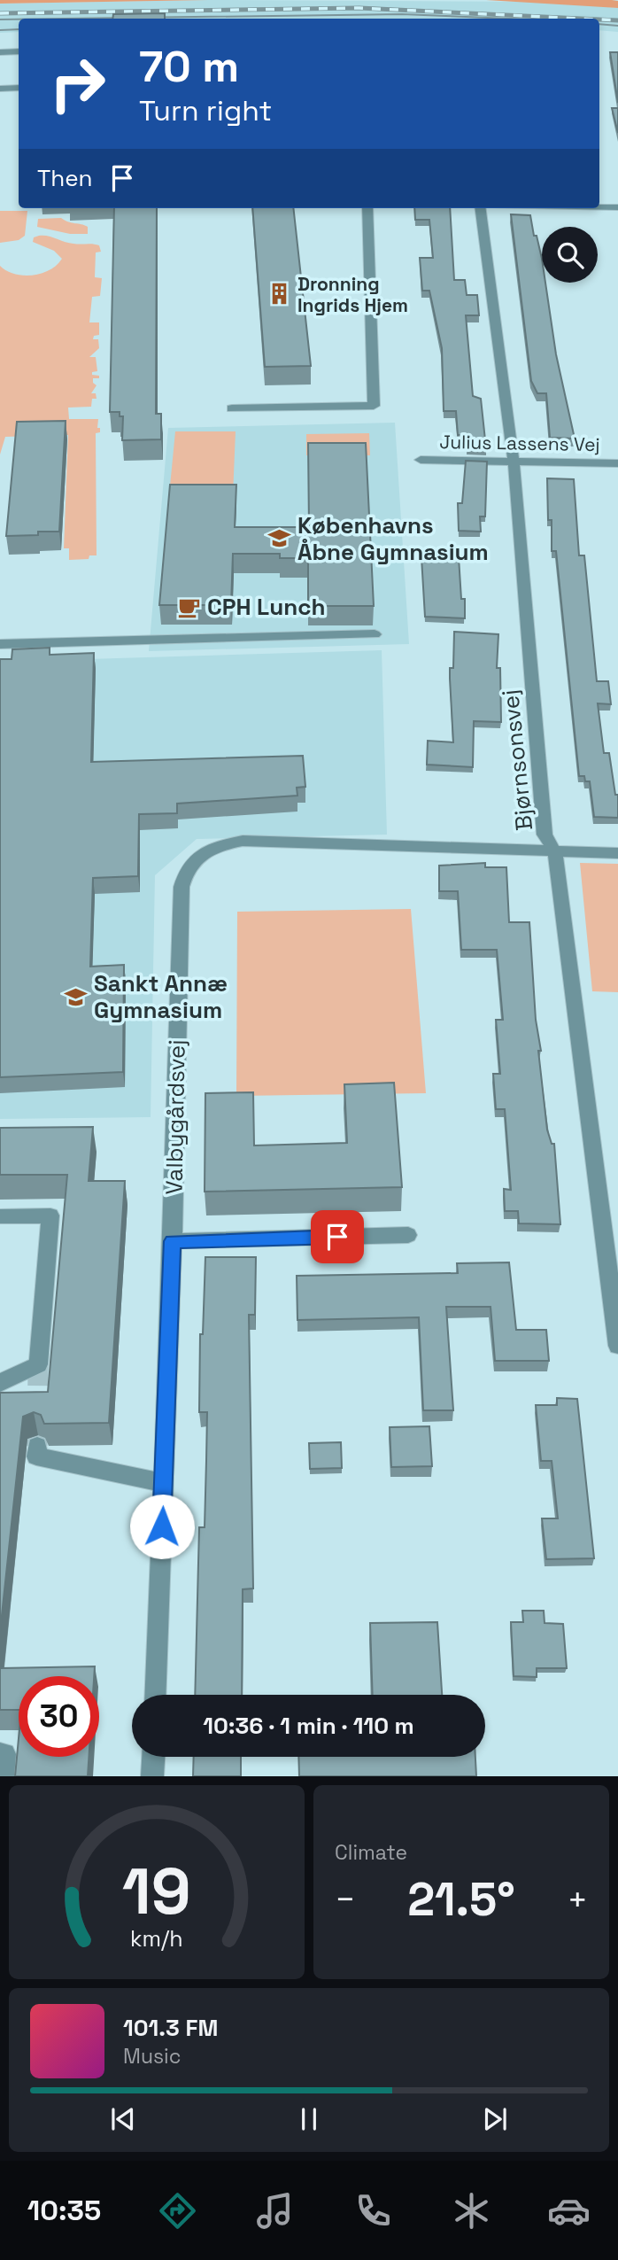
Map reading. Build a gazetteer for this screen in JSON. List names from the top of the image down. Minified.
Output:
{"streets":{"street":["Julius Lassens Vej","Bjørnsonsvej","Valbygårdsvej"]},"crossings":[["Julius Lassens Vej","Bjørnsonsvej"],["Bjørnsonsvej","Valbygårdsvej"]],"places":{"building":["Dronning Ingrids Hjem"],"school or university":["Københavns Åbne Gymnasium","Sankt Annæ Gymnasium"],"cafe":["CPH Lunch"]},"page":{"turn":["70 m","Turn right"],"then":"Then","limit":"30","trip":"10:36 · 1 min · 110 m","tile":"Climate","heat":["−","21.5°","+"],"song":["101.3 FM","Music"],"tabs":"10:35","gauge":["19","km/h"]}}
